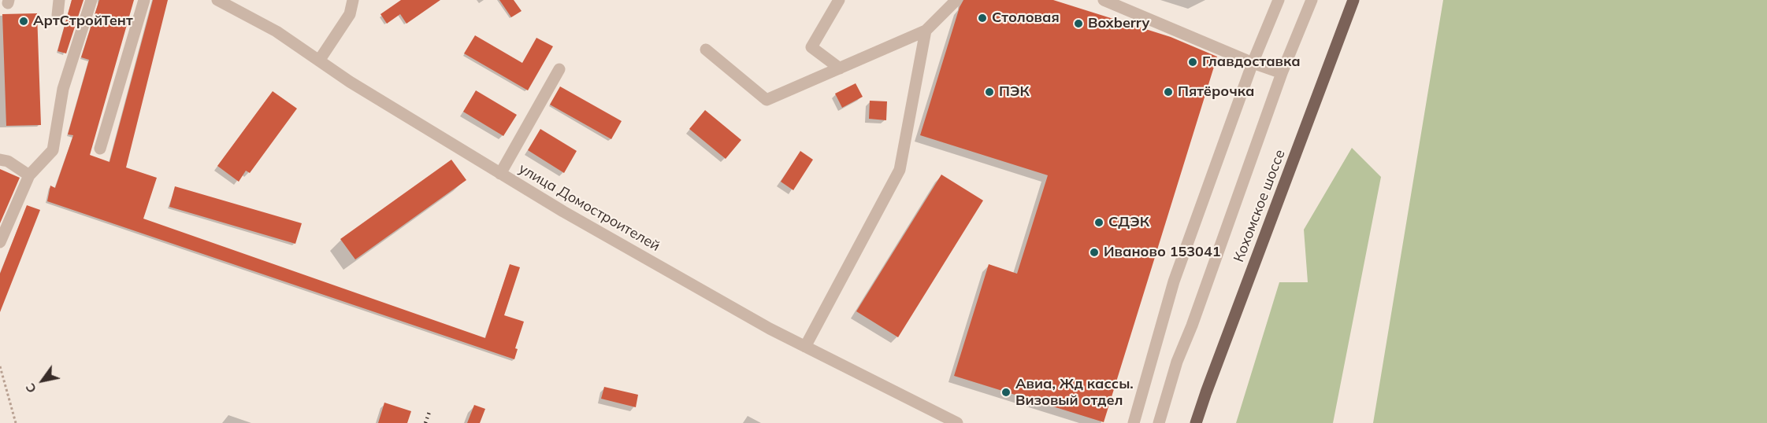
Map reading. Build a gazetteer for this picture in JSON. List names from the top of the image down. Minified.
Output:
{"streets":{"main road":["Кохомское шоссе"],"street":["улица Домостроителей"]},"places":["Столовая","АртСтройТент","Boxberry","Главдоставка","ПЭК","Пятёрочка","СДЭК","Иваново 153041","Авиа, Жд кассы. Визовый отдел"],"north":"bottom left"}
